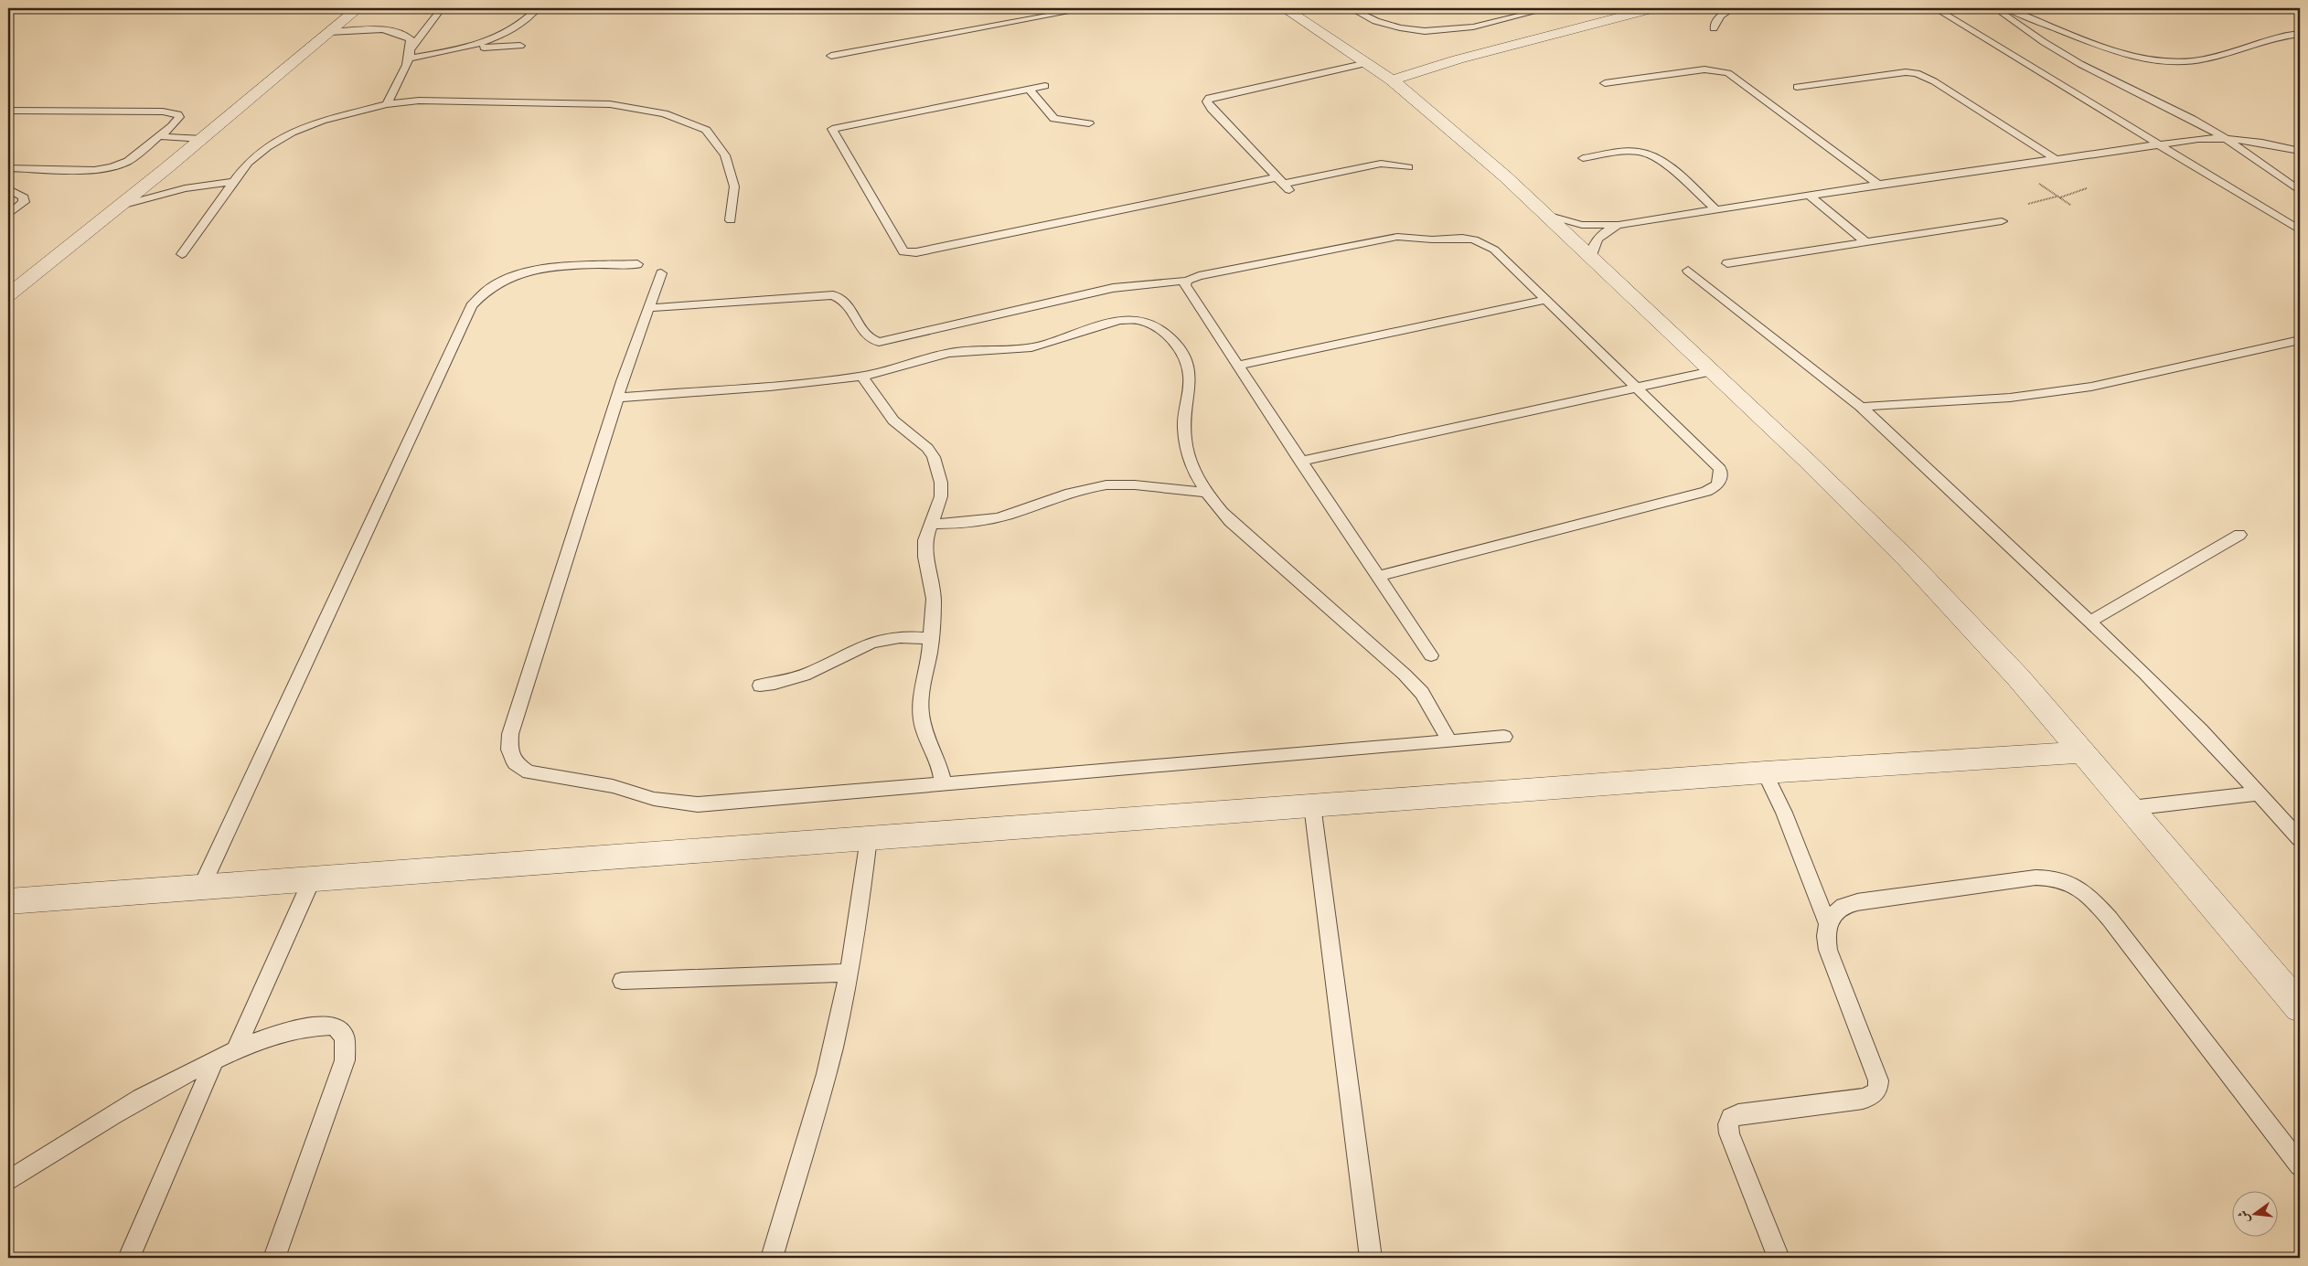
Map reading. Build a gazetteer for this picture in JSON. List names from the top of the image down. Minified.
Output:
{"north":"left"}
